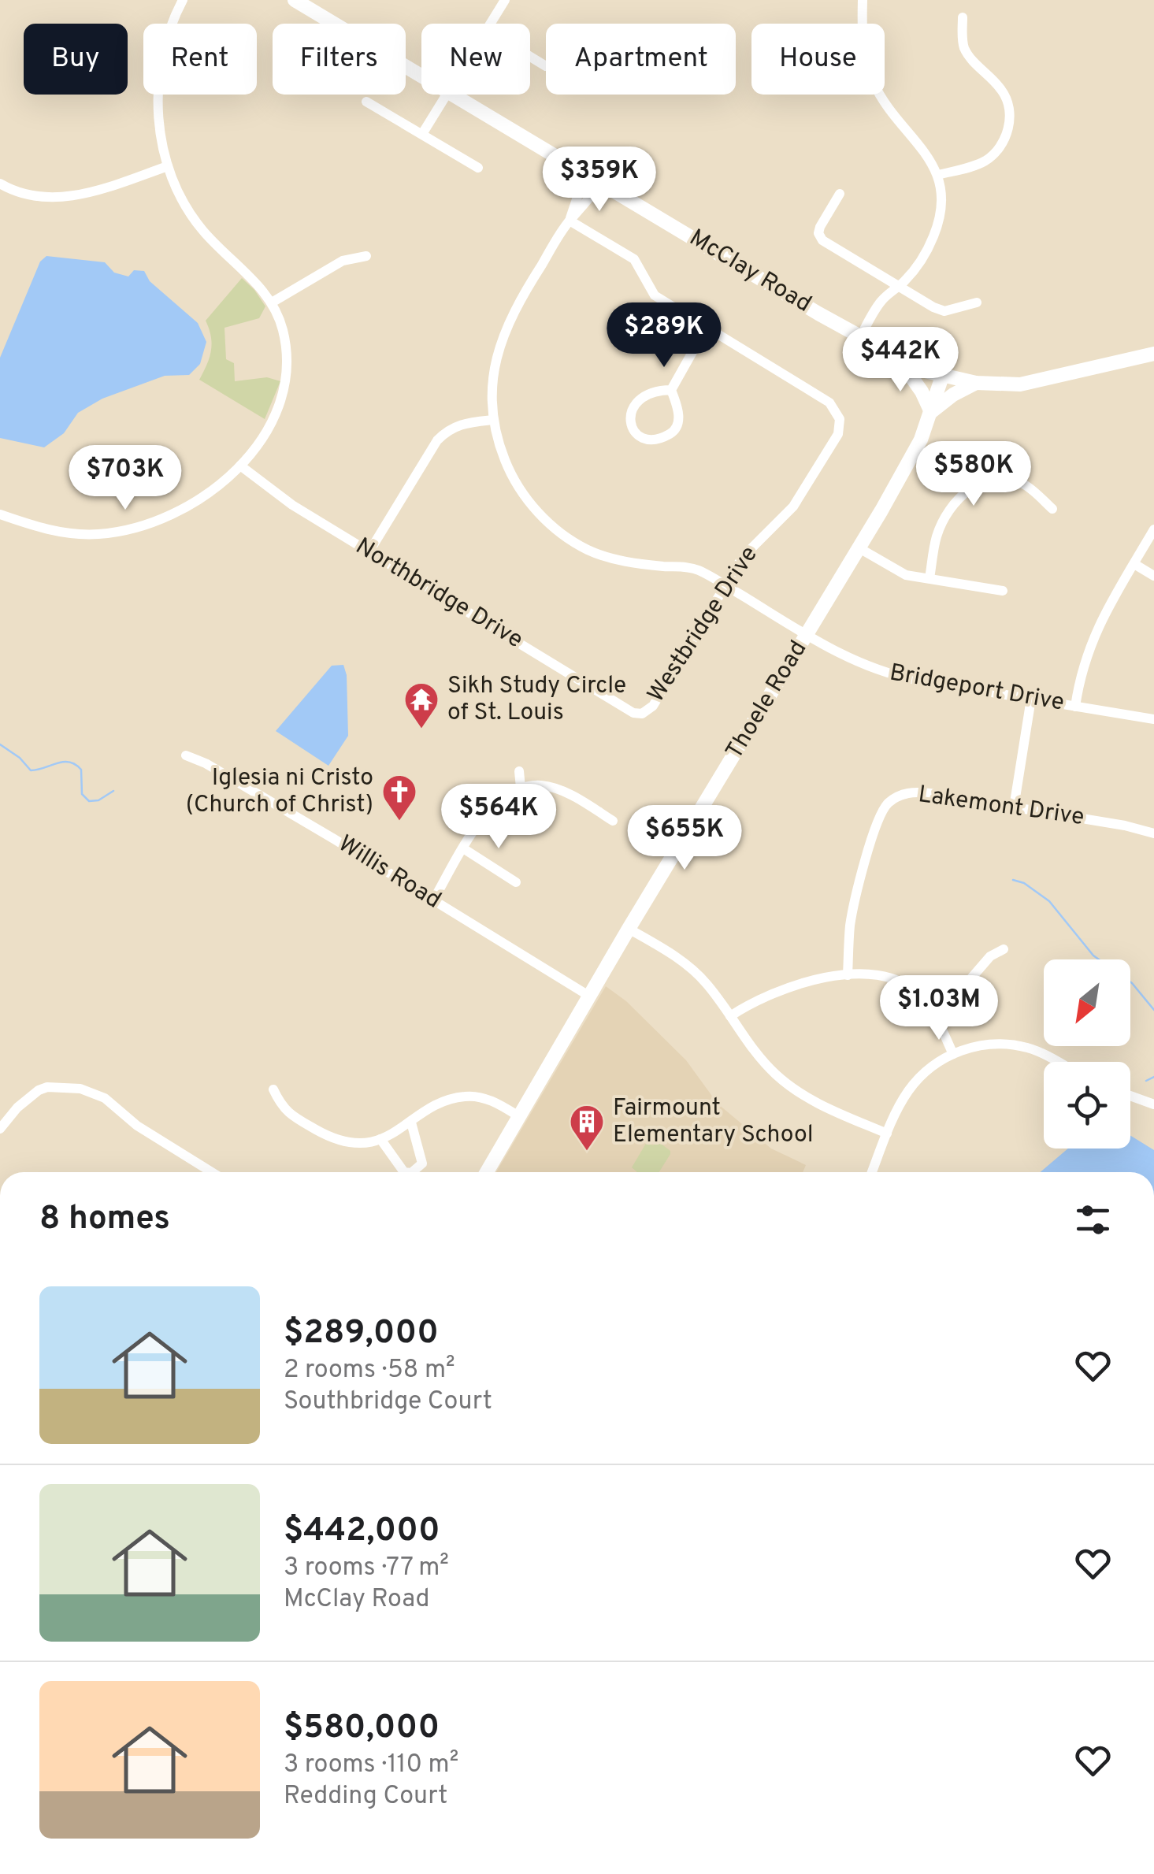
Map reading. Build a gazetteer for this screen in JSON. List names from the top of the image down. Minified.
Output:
{"streets":{"main road":["McClay Road","Thoele Road"],"street":["Northbridge Drive","Westbridge Drive","Bridgeport Drive","Lakemont Drive","Willis Road"]},"crossings":[["McClay Road","Thoele Road"],["Northbridge Drive","Westbridge Drive"],["Westbridge Drive","Bridgeport Drive"],["Bridgeport Drive","Thoele Road"],["Thoele Road","Willis Road"]],"places":{"temple":["Sikh Study Circle of St. Louis"],"church":["Iglesia ni Cristo (Church of Christ)"],"building":["Fairmount Elementary School"]},"north":"bottom left","page":{"chip":["Buy","Rent","Filters","New","Apartment","House"],"price":["$359K","$289K","$442K","$580K","$703K","$564K","$655K","$1.03M"],"heading":"8 homes","list":[{"name":"$289,000","note":"2 rooms · 58 m² · Southbridge Court"},{"name":"$442,000","note":"3 rooms · 77 m² · McClay Road"},{"name":"$580,000","note":"3 rooms · 110 m² · Redding Court"}]}}
